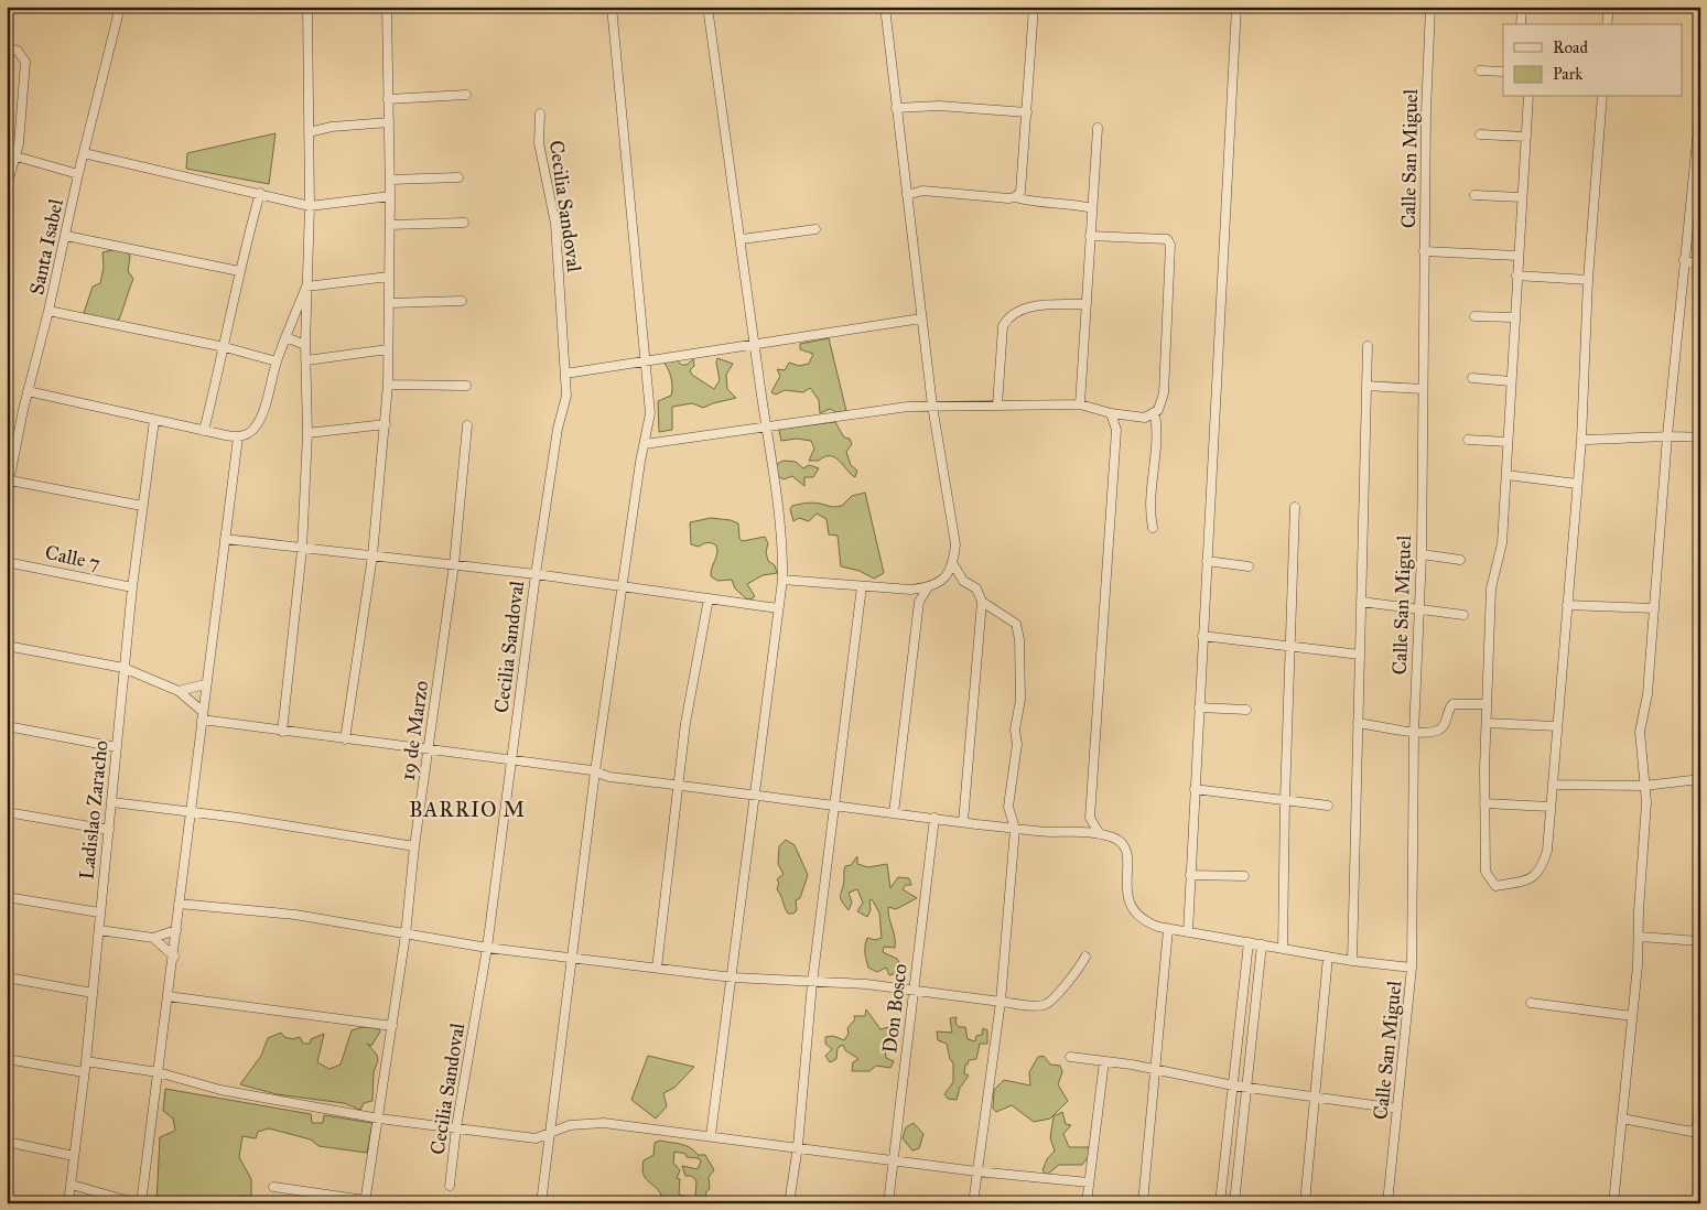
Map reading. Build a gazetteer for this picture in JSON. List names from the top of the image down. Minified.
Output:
{"streets":{"street":["Calle San Miguel","Cecilia Sandoval","Santa Isabel","Calle 7","19 de Marzo","Ladislao Zaracho","Don Bosco"]},"crossings":[["Calle 7","Ladislao Zaracho"]],"districts":["BARRIO M"],"legend":["Road","Park"]}
